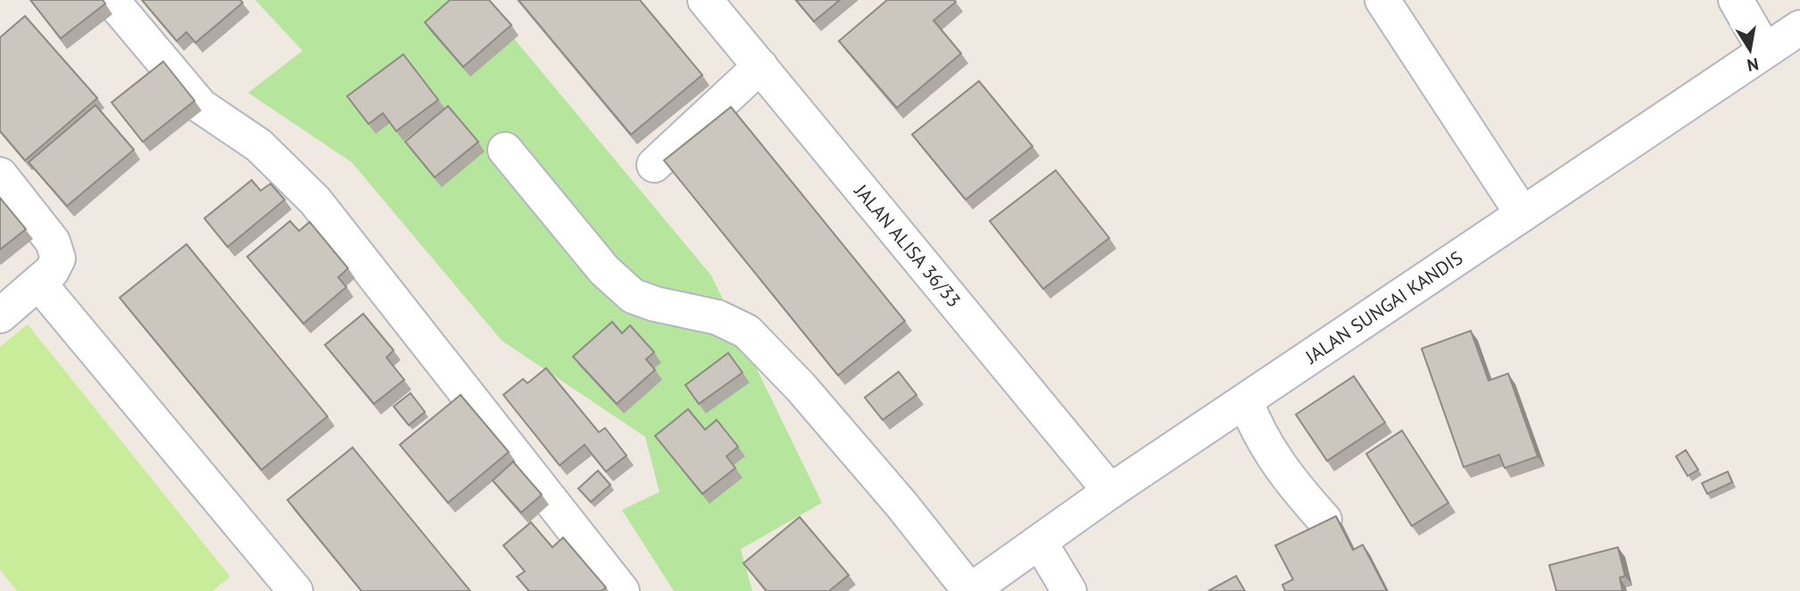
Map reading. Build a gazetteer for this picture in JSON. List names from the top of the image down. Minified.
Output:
{"streets":{"street":["JALAN ALISA 36/33","JALAN SUNGAI KANDIS"]},"crossings":[["JALAN ALISA 36/33","JALAN SUNGAI KANDIS"]],"north":"bottom"}
